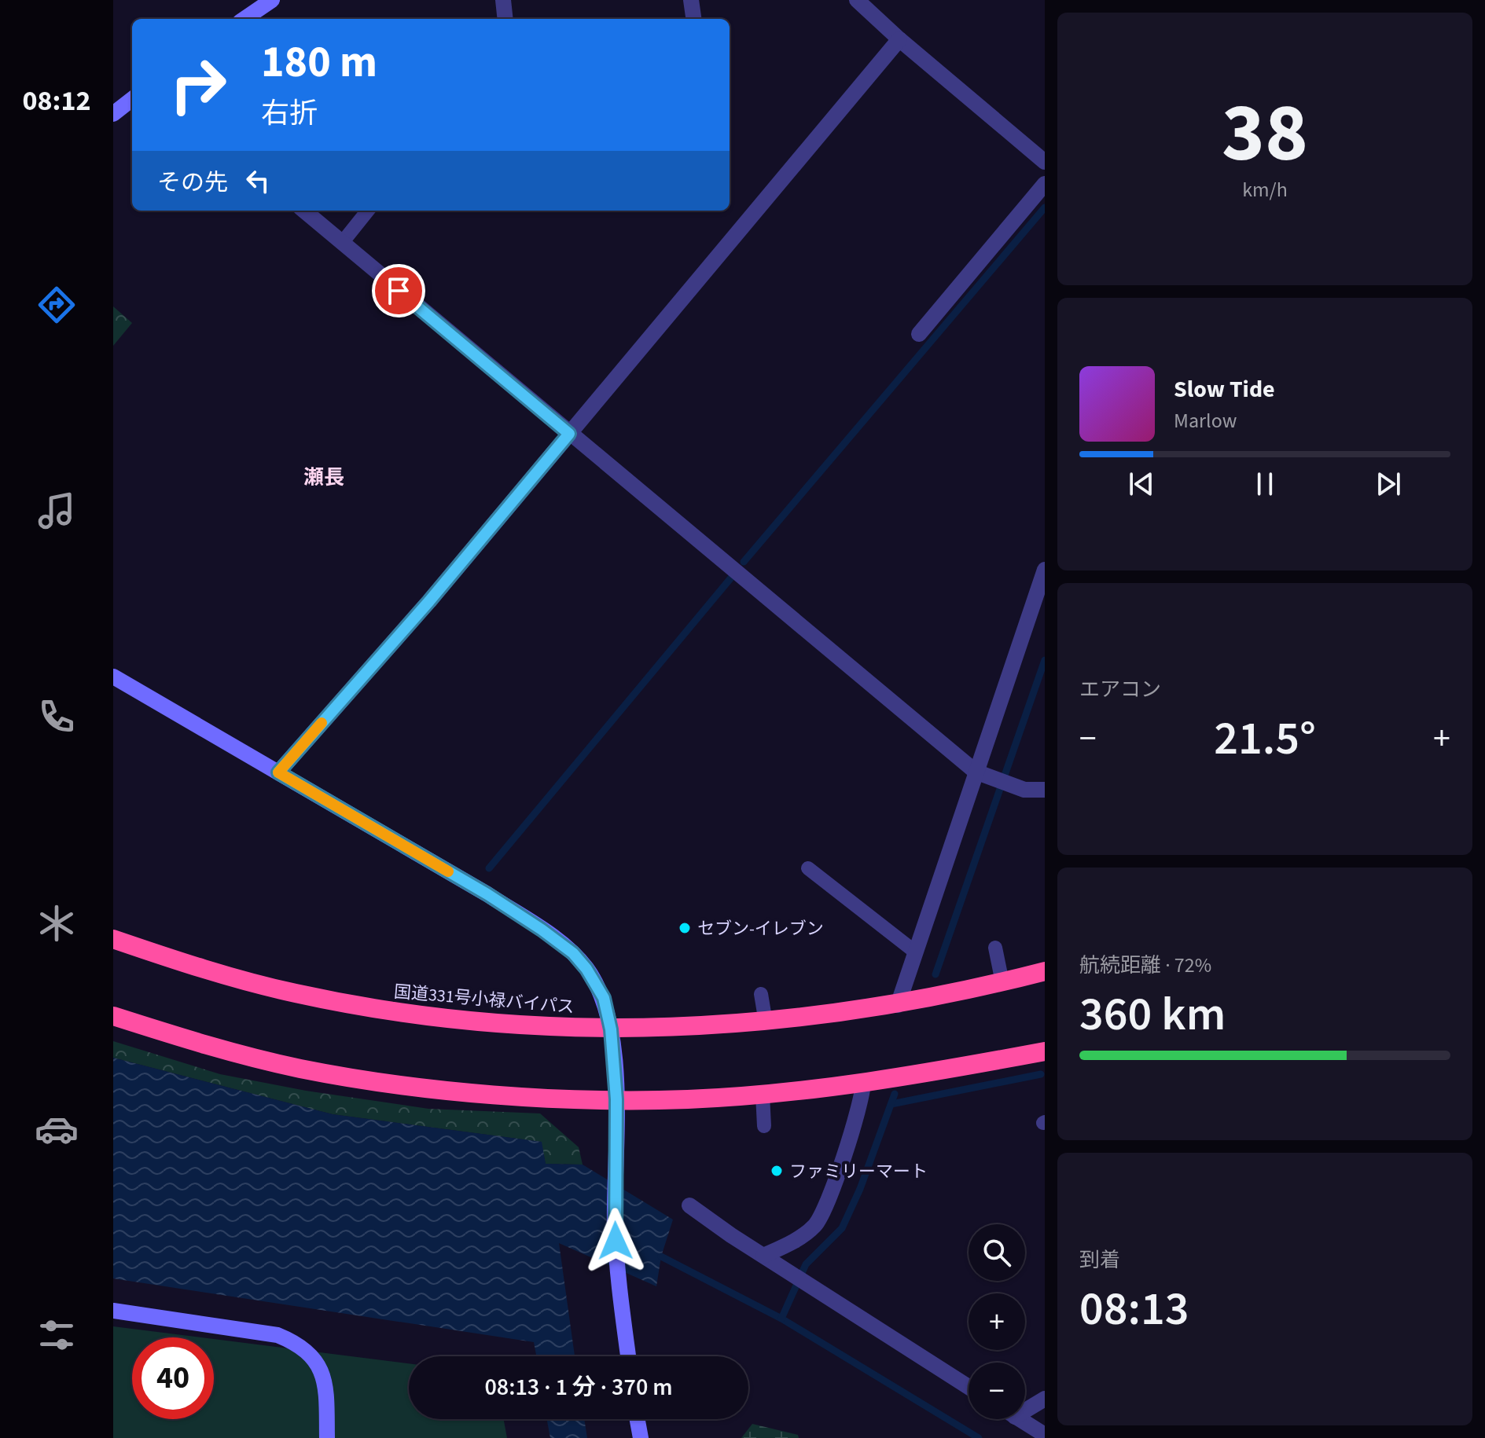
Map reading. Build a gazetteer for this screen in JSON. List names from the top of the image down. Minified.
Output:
{"streets":{"highway":["国道331号小禄バイパス"]},"districts":["瀬長"],"places":["セブン-イレブン","ファミリーマート"],"page":{"tabs":"08:12","tile":[["38","km/h"],"エアコン",["航続距離 · 72%","360 km"],["到着","08:13"]],"turn":["180 m","右折"],"then":"その先","song":["Slow Tide","Marlow"],"heat":["−","21.5°","+"],"map_buttons":["+","−"],"limit":"40","trip":"08:13 · 1 分 · 370 m"}}
